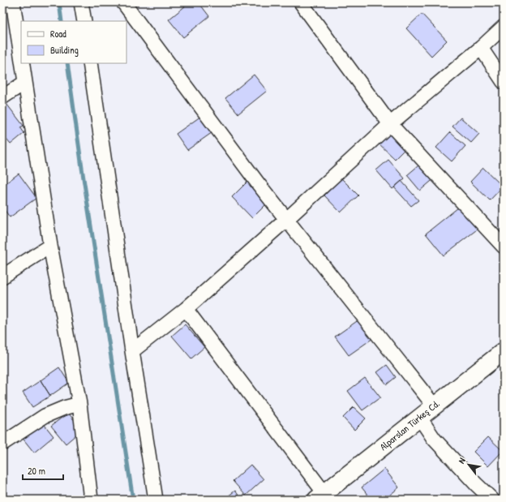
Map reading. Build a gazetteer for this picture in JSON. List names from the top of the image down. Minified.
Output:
{"streets":{"street":["Alparslan Türkeş Cd."]},"legend":["Road","Building"],"scale_bar":"20 m","north":"top left"}
